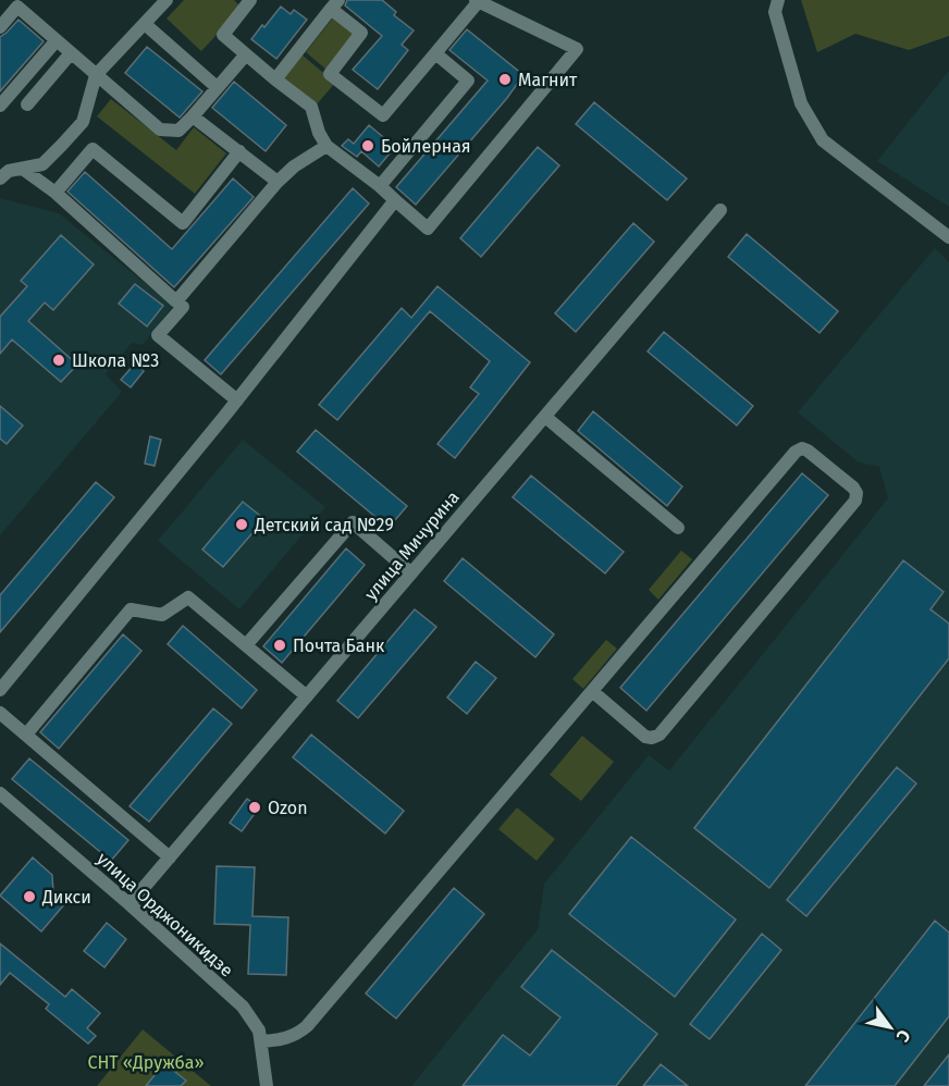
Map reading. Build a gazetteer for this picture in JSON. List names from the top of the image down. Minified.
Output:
{"streets":{"street":["улица Мичурина","улица Орджоникидзе"]},"crossings":[["улица Мичурина","улица Орджоникидзе"]],"parks":["СНТ «Дружба»"],"places":["Магнит","Бойлерная","Школа №3","Детский сад №29","Почта Банк","Ozon","Дикси"],"north":"bottom right"}
